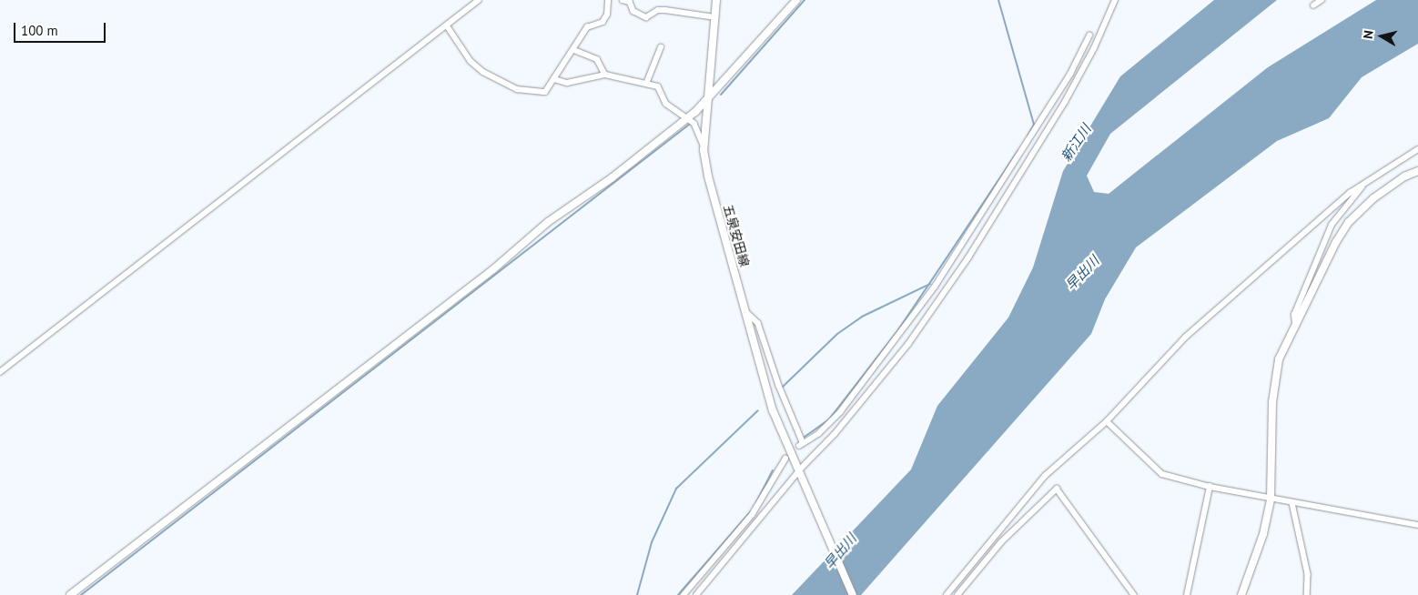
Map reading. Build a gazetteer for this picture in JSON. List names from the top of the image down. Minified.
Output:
{"streets":{"street":["五泉安田線"]},"water":["新江川","早出川"],"scale_bar":"100 m","north":"left"}
